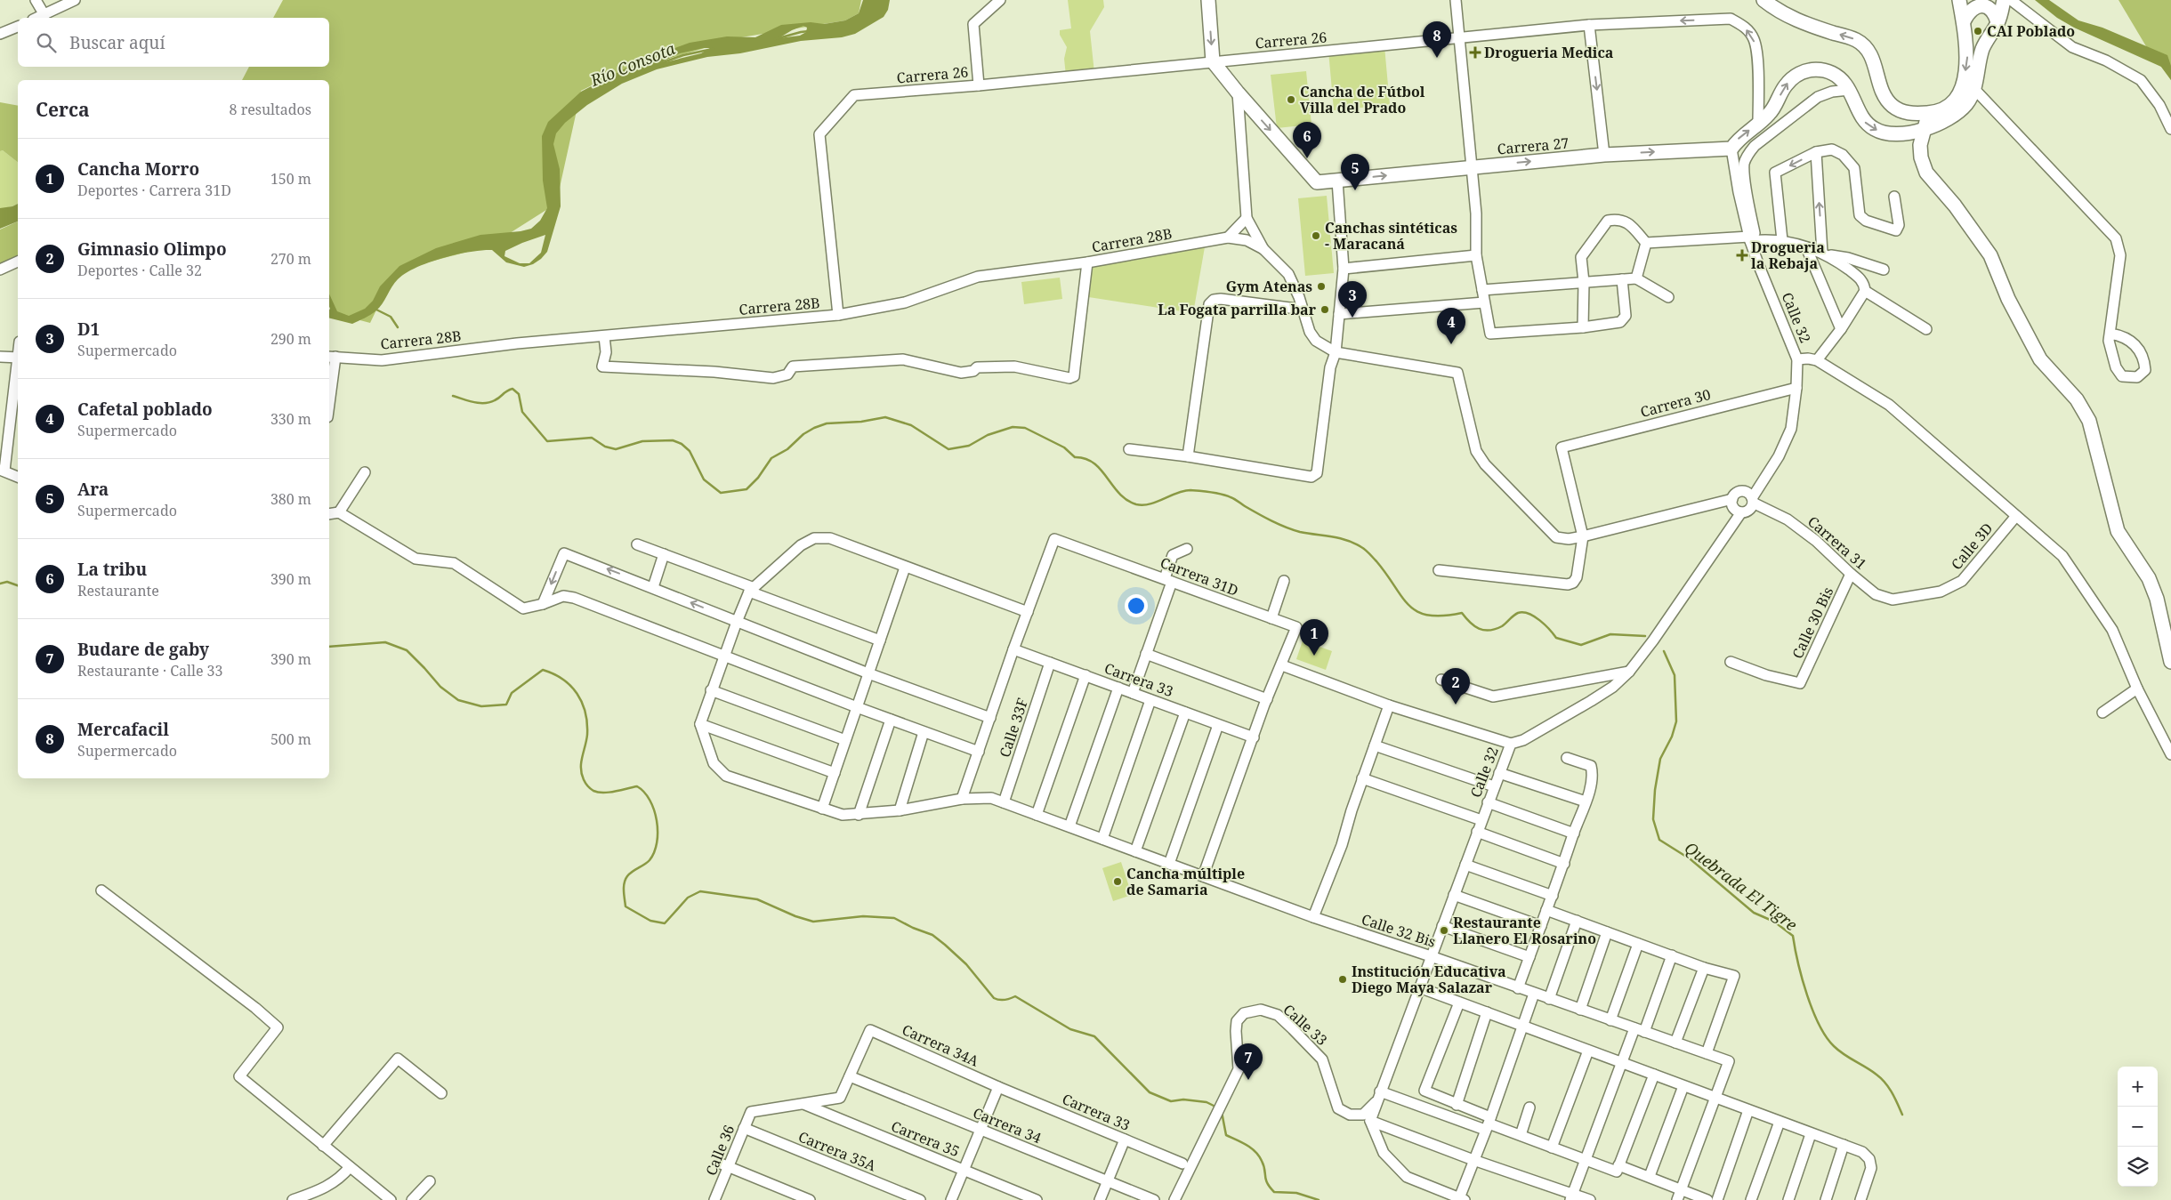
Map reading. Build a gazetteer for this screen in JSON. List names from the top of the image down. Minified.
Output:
{"streets":{"main road":["Carrera 27"],"street":["Carrera 26","Carrera 28B","Calle 32","Carrera 30","Carrera 31","Calle 3D","Carrera 31D","Calle 30 Bis","Carrera 33","Calle 33F","Calle 32 Bis","Calle 33","Carrera 34A","Carrera 34","Carrera 35","Calle 36","Carrera 35A"]},"crossings":[["Carrera 26","Carrera 28B"],["Carrera 27","Calle 32"],["Calle 32","Carrera 30"],["Calle 32","Carrera 31"],["Calle 32","Calle 32 Bis"],["Calle 32","Calle 33"],["Carrera 31","Calle 3D"],["Carrera 31","Calle 30 Bis"],["Carrera 33","Calle 33F"],["Carrera 33","Carrera 34A"],["Calle 33F","Calle 32 Bis"],["Carrera 34A","Carrera 34"],["Carrera 35","Calle 36"],["Calle 36","Carrera 35A"]],"one_way":["Carrera 27"],"water":["Río Consota","Quebrada El Tigre"],"places":{"other":["CAI Poblado","Cancha de Fútbol Villa del Prado","Canchas sintéticas - Maracaná","Gym Atenas","La Fogata parrilla bar","Cancha múltiple de Samaria","Restaurante Llanero El Rosarino","Institución Educativa Diego Maya Salazar"],"health":["Drogueria Medica","Drogueria la Rebaja"]},"page":{"search":"Buscar aquí","pins":["8","6","5","3","4","1","2","7"],"heading":["Cerca","8 resultados"],"list":[{"mark":"1","name":"Cancha Morro","note":"Deportes · Carrera 31D","value":"150 m"},{"mark":"2","name":"Gimnasio Olimpo","note":"Deportes · Calle 32","value":"270 m"},{"mark":"3","name":"D1","note":"Supermercado","value":"290 m"},{"mark":"4","name":"Cafetal poblado","note":"Supermercado","value":"330 m"},{"mark":"5","name":"Ara","note":"Supermercado","value":"380 m"},{"mark":"6","name":"La tribu","note":"Restaurante","value":"390 m"},{"mark":"7","name":"Budare de gaby","note":"Restaurante · Calle 33","value":"390 m"},{"mark":"8","name":"Mercafacil","note":"Supermercado","value":"500 m"}],"map_buttons":["+","−"]}}
